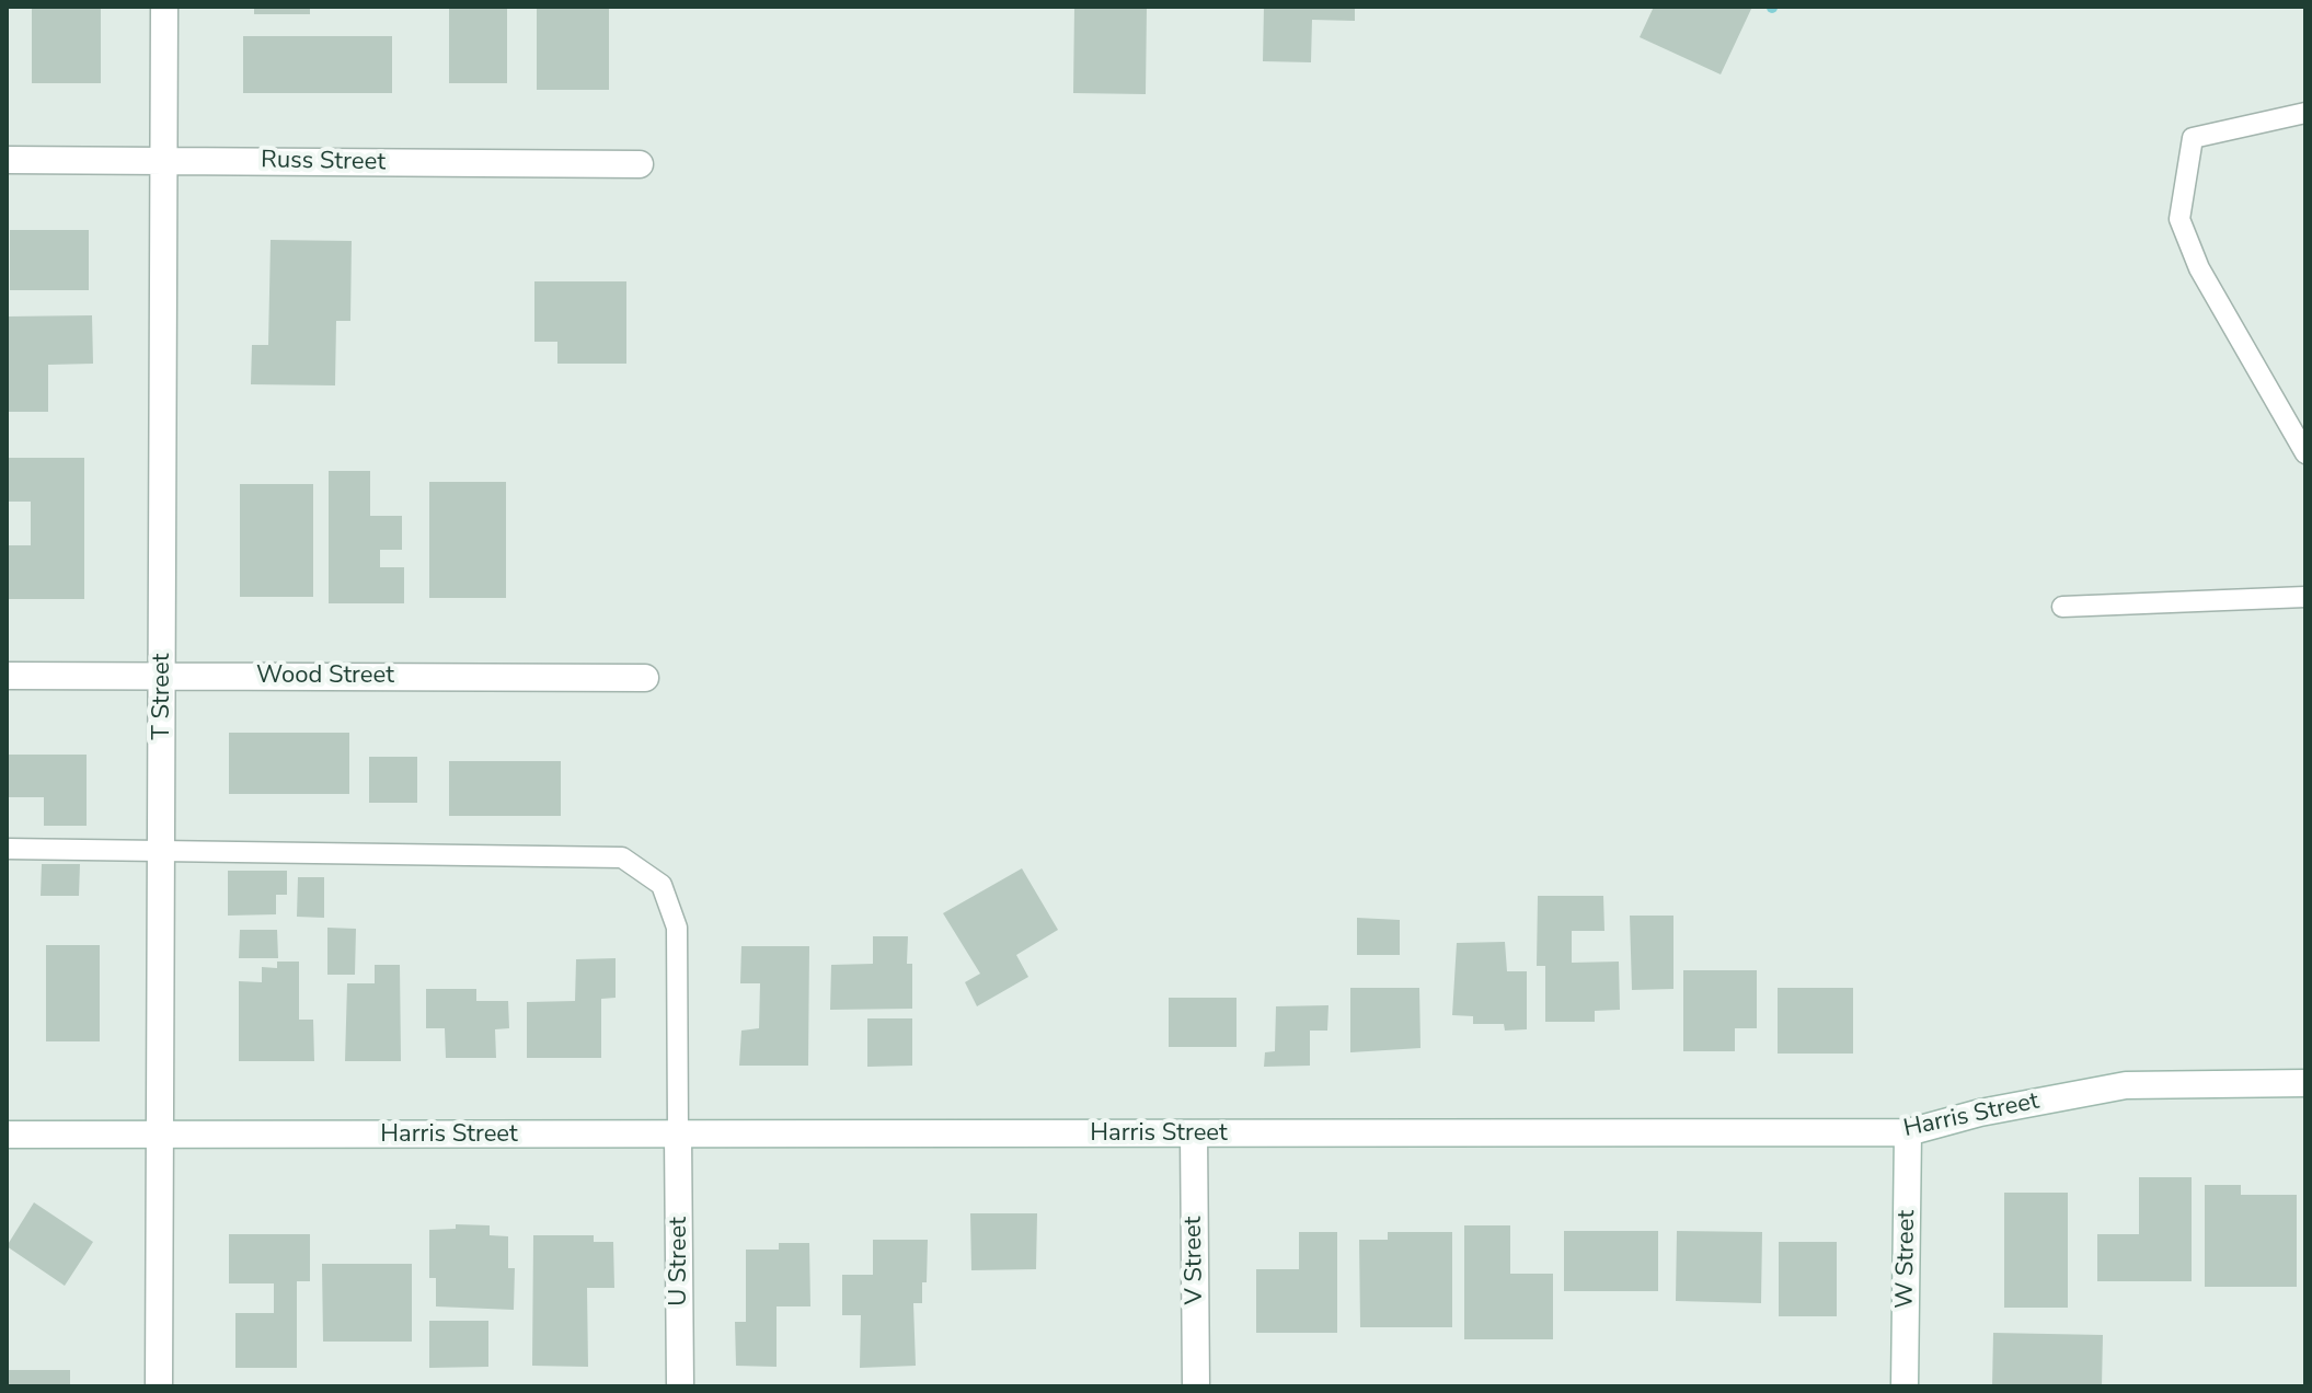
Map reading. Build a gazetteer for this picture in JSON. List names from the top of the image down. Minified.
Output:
{"streets":{"street":["Russ Street","Wood Street","T Street","Harris Street","W Street","V Street","U Street"]},"crossings":[["Russ Street","T Street"],["Wood Street","T Street"],["T Street","Harris Street"],["Harris Street","W Street"],["Harris Street","V Street"],["Harris Street","U Street"]]}
